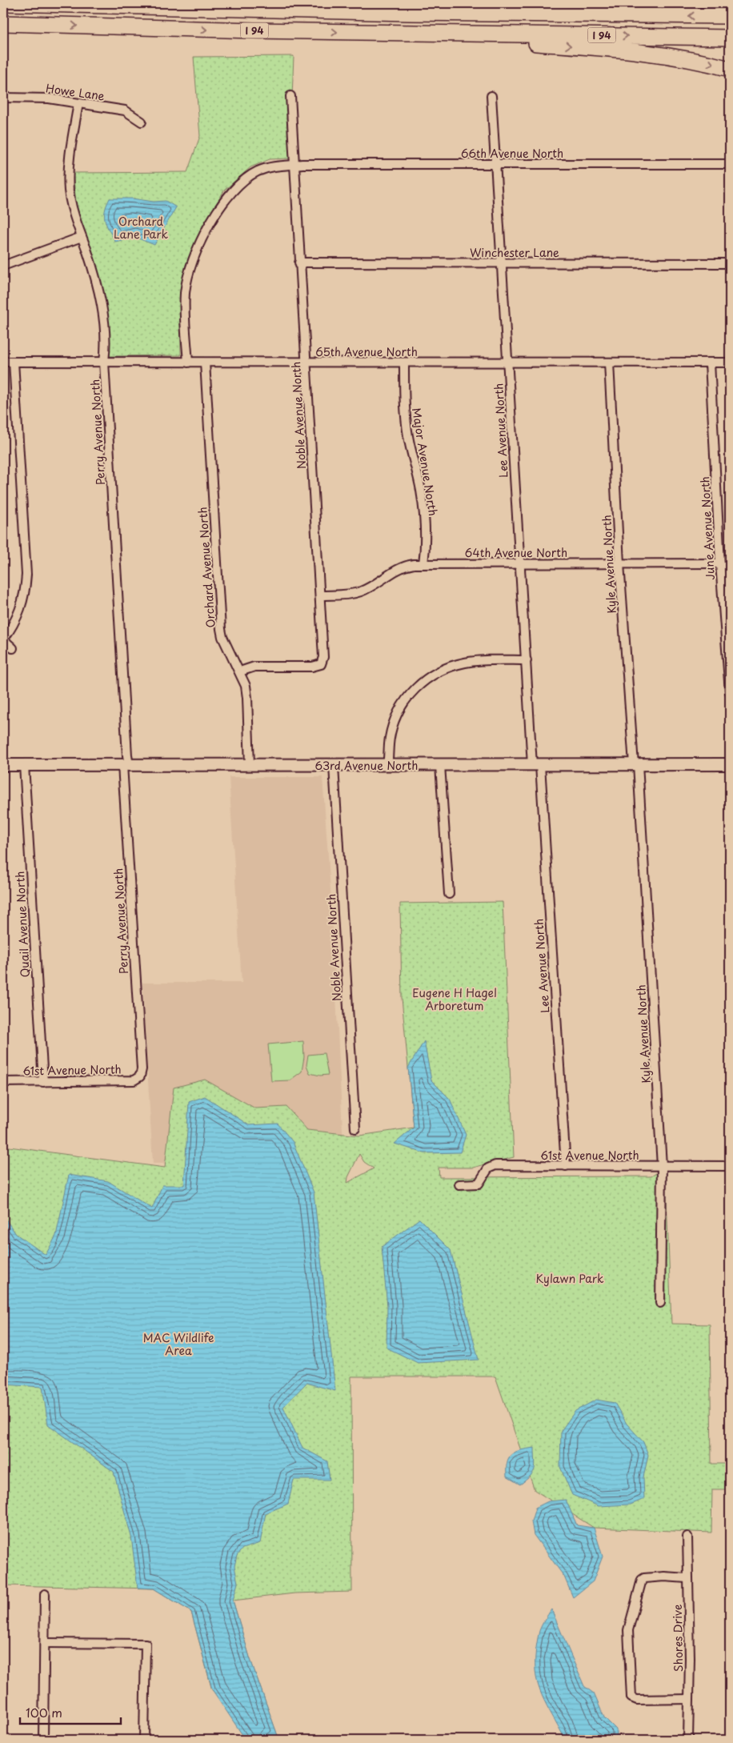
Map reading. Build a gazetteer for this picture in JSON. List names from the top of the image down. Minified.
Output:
{"streets":{"highway":["I 94"],"street":["Howe Lane","66th Avenue North","Winchester Lane","65th Avenue North","Noble Avenue North","Lee Avenue North","Perry Avenue North","Major Avenue North","June Avenue North","64th Avenue North","Kyle Avenue North","Orchard Avenue North","63rd Avenue North","Quail Avenue North","61st Avenue North","Shores Drive"]},"crossings":[["Howe Lane","Perry Avenue North"],["66th Avenue North","Noble Avenue North"],["66th Avenue North","Lee Avenue North"],["Winchester Lane","Noble Avenue North"],["Winchester Lane","Lee Avenue North"],["65th Avenue North","Noble Avenue North"],["65th Avenue North","Lee Avenue North"],["65th Avenue North","Perry Avenue North"],["65th Avenue North","Major Avenue North"],["65th Avenue North","June Avenue North"],["65th Avenue North","Kyle Avenue North"],["65th Avenue North","Orchard Avenue North"],["Noble Avenue North","64th Avenue North"],["Noble Avenue North","Orchard Avenue North"],["Noble Avenue North","63rd Avenue North"],["Lee Avenue North","64th Avenue North"],["Lee Avenue North","63rd Avenue North"],["Lee Avenue North","61st Avenue North"],["Perry Avenue North","63rd Avenue North"],["Perry Avenue North","61st Avenue North"],["Major Avenue North","64th Avenue North"],["June Avenue North","64th Avenue North"],["64th Avenue North","Kyle Avenue North"],["Kyle Avenue North","63rd Avenue North"],["Kyle Avenue North","61st Avenue North"],["Orchard Avenue North","63rd Avenue North"],["63rd Avenue North","Quail Avenue North"],["Quail Avenue North","61st Avenue North"]],"parks":["Orchard Lane Park","Eugene H Hagel Arboretum","Kylawn Park","MAC Wildlife Area"],"scale_bar":"100 m"}
